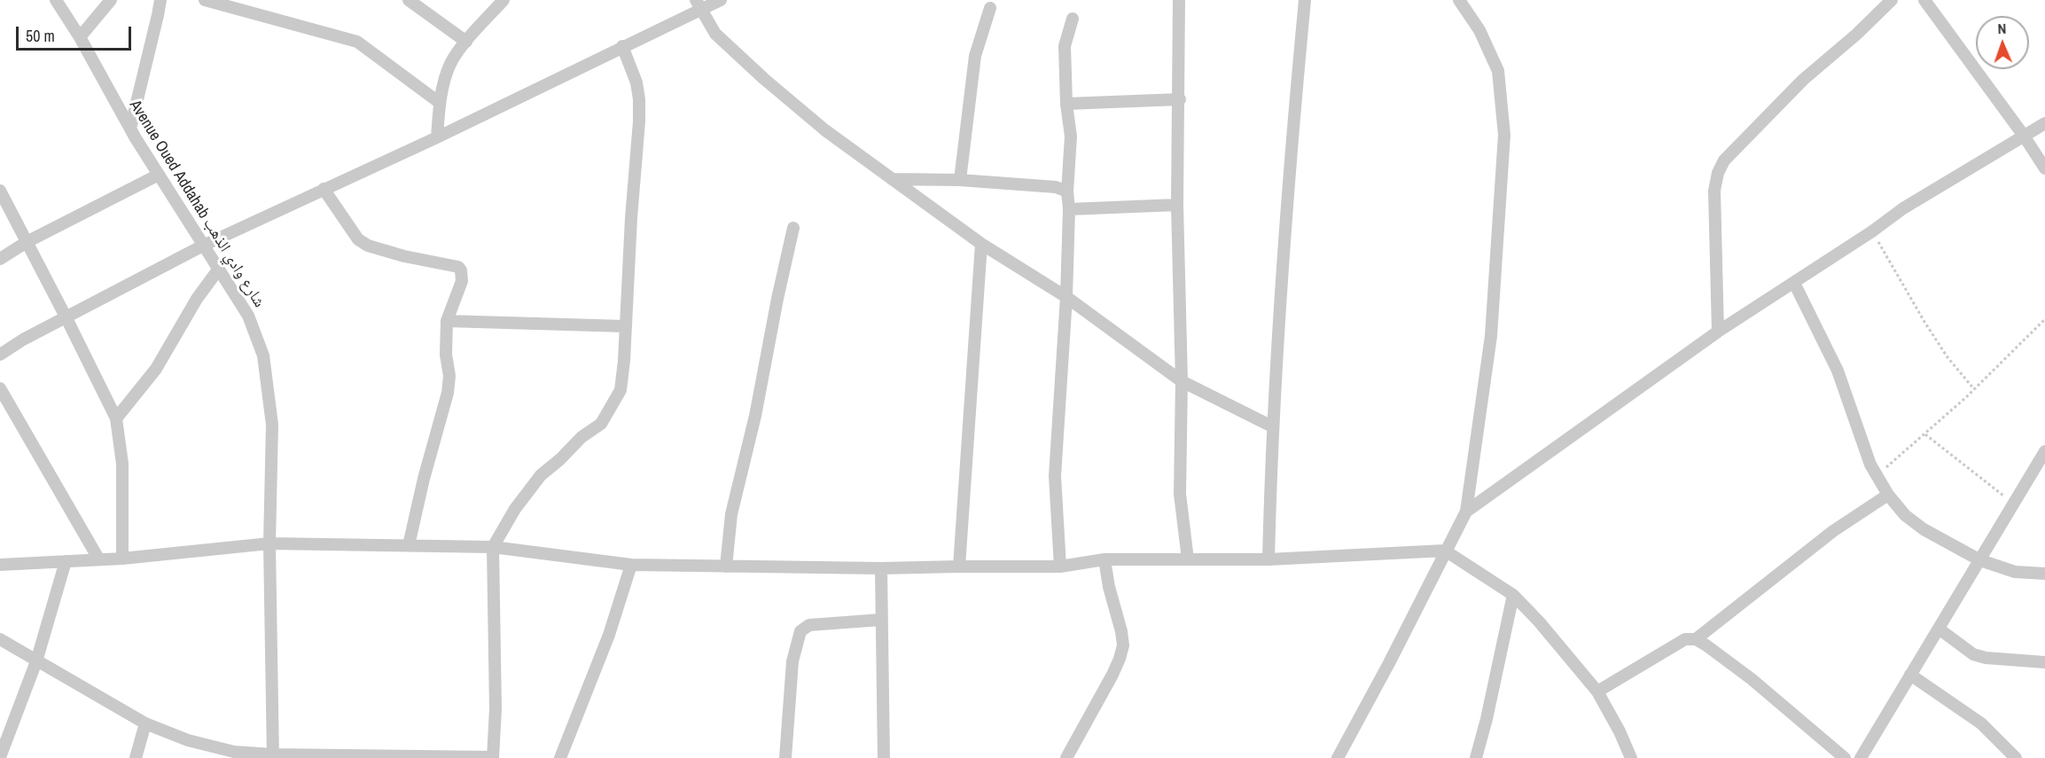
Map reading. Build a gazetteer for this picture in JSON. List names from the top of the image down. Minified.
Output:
{"streets":{"street":["Avenue Oued Addahab شارع وادي الذهب"]},"scale_bar":"50 m","north":"top"}
